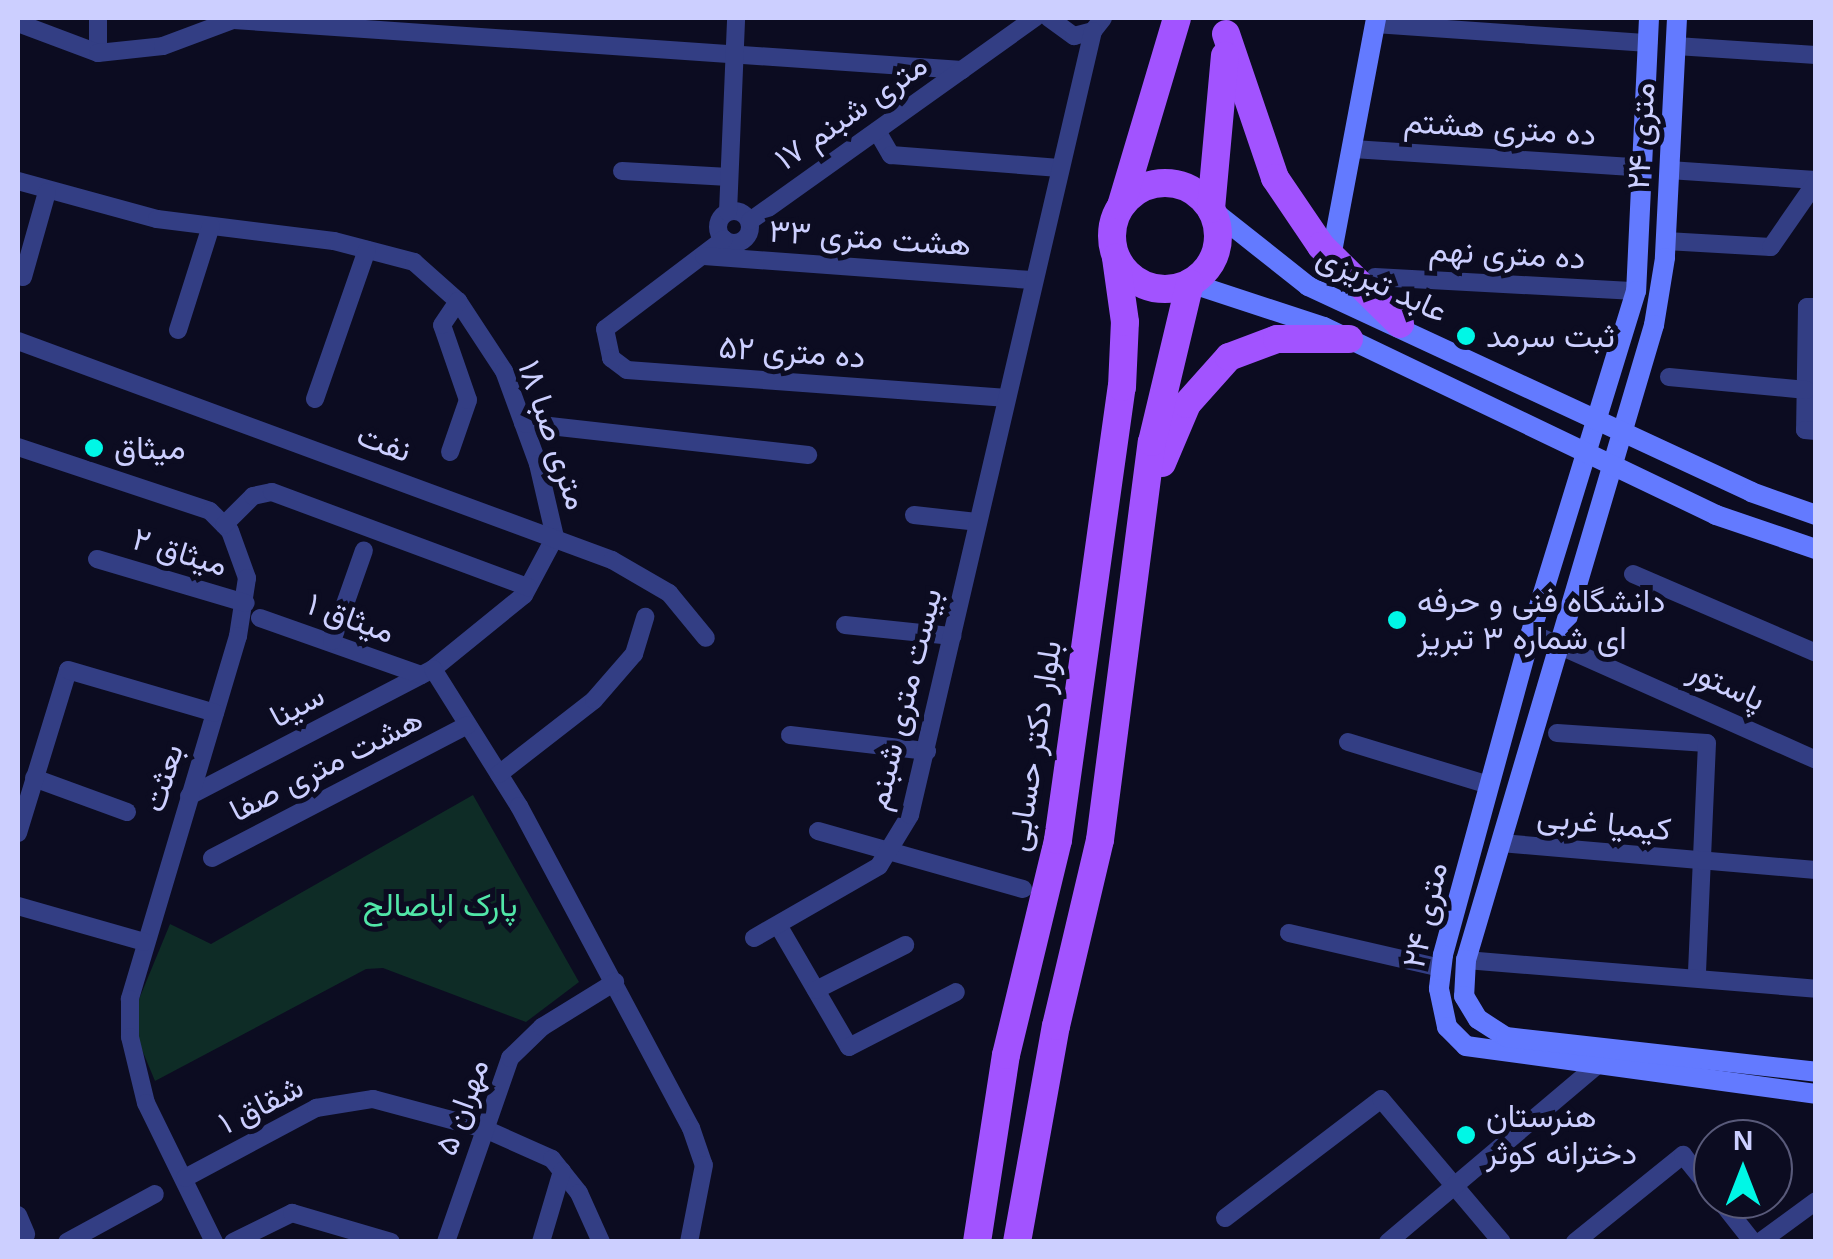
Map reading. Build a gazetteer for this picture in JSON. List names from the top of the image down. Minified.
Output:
{"streets":{"main road":["بلوار دکتر حسابی"],"street":["۱۷ متری شبنم","ده متری هشتم","۲۴ متری","هشت متری ۳۳","ده متری نهم","عابد تبریزی","ده متری ۵۲","متری صبا ۱۸","نفت","میثاق ۲","میثاق ۱","پاستور","بیست متری شبنم","سینا","هشت متری صفا","بعثت","کیمیا غربی","شقاق ۱","مهران ۵"]},"crossings":[["ده متری هشتم","۲۴ متری"],["۲۴ متری","ده متری نهم"],["۲۴ متری","عابد تبریزی"],["۲۴ متری","پاستور"],["۲۴ متری","کیمیا غربی"],["هشت متری ۳۳","ده متری ۵۲"],["هشت متری ۳۳","بیست متری شبنم"],["عابد تبریزی","بلوار دکتر حسابی"],["ده متری ۵۲","بیست متری شبنم"],["متری صبا ۱۸","نفت"],["متری صبا ۱۸","میثاق ۱"],["متری صبا ۱۸","سینا"],["میثاق ۲","بعثت"],["میثاق ۱","سینا"],["سینا","بعثت"],["بعثت","شقاق ۱"],["شقاق ۱","مهران ۵"]],"parks":["پارک اباصالح"],"places":["ثبت سرمد","میثاق","دانشگاه فنی و حرفه ای شماره ۳ تبریز","هنرستان دخترانه کوثر"],"north":"top"}
